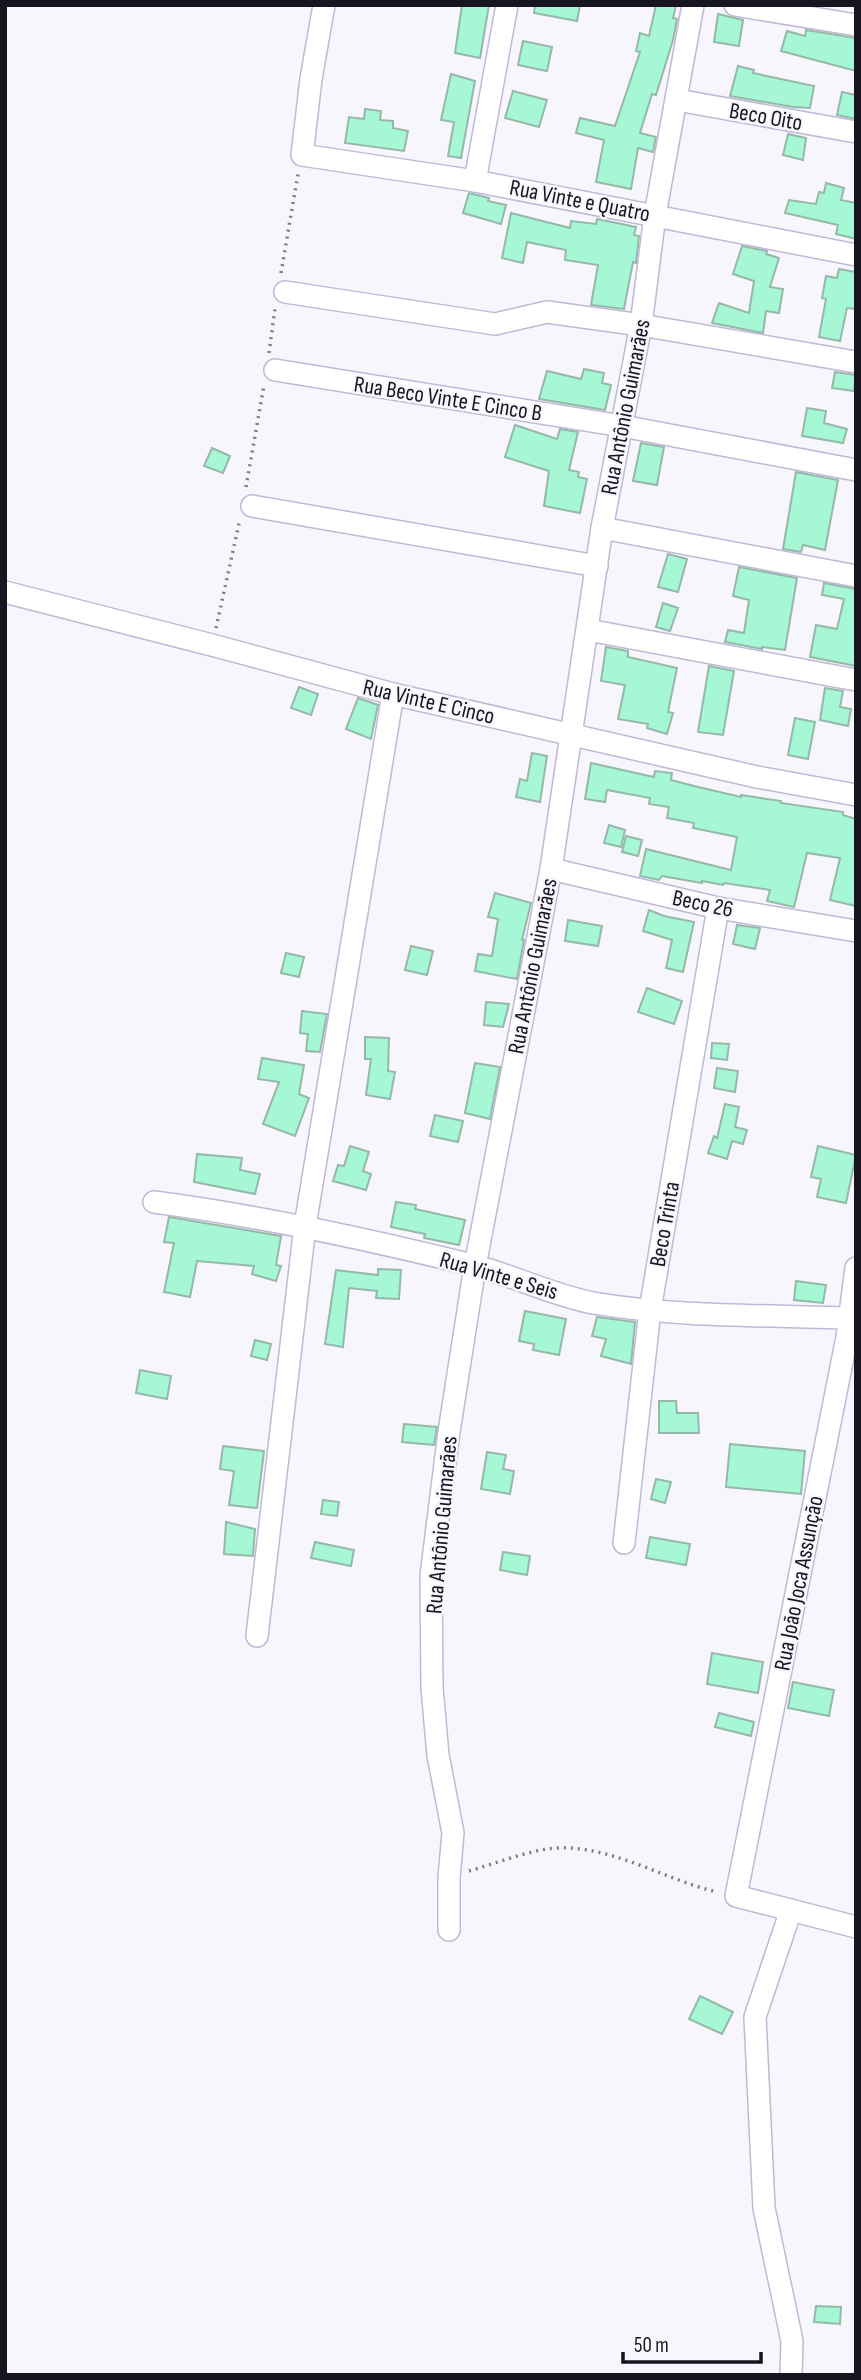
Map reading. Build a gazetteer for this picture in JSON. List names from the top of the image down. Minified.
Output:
{"streets":{"street":["Beco Oito","Rua Vinte e Quatro","Rua Beco Vinte E Cinco B","Rua Antônio Guimarães","Rua Vinte E Cinco","Beco 26","Beco Trinta","Rua Vinte e Seis","Rua João Joca Assunção"]},"crossings":[["Beco Oito","Rua Antônio Guimarães"],["Rua Vinte e Quatro","Rua Antônio Guimarães"],["Rua Beco Vinte E Cinco B","Rua Antônio Guimarães"],["Rua Antônio Guimarães","Rua Vinte E Cinco"],["Rua Antônio Guimarães","Beco 26"],["Rua Antônio Guimarães","Rua Vinte e Seis"],["Beco 26","Beco Trinta"],["Beco Trinta","Rua Vinte e Seis"],["Rua Vinte e Seis","Rua João Joca Assunção"]],"scale_bar":"50 m"}
